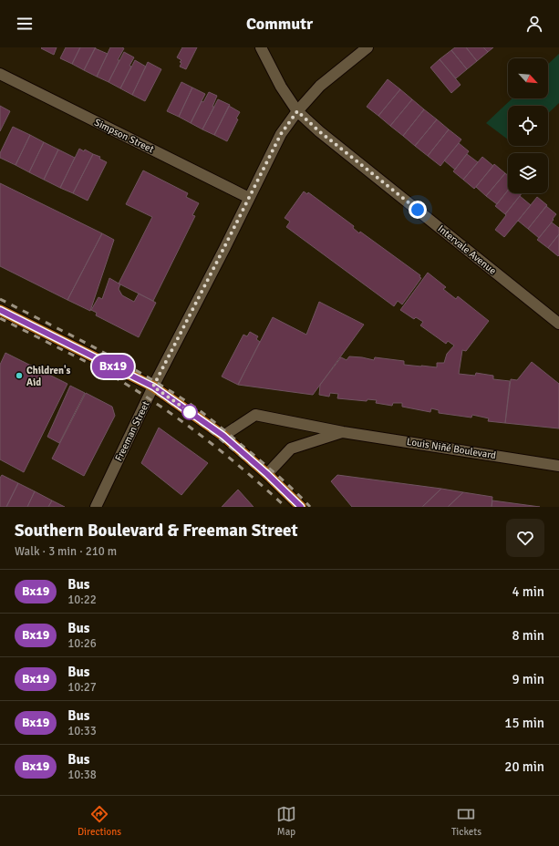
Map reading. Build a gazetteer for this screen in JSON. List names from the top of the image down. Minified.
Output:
{"streets":{"street":["Simpson Street","Intervale Avenue","Freeman Street","Louis Niñé Boulevard"]},"crossings":[["Simpson Street","Freeman Street"],["Intervale Avenue","Freeman Street"]],"places":["Children's Aid"],"lines":["bus line Bx19"],"north":"bottom right","page":{"header":"Commutr","on_map":"Bx19","heading":["Southern Boulevard & Freeman Street","Walk · 3 min · 210 m"],"list":[{"mark":"Bx19","name":"Bus","note":"10:22","value":"4 min"},{"mark":"Bx19","name":"Bus","note":"10:26","value":"8 min"},{"mark":"Bx19","name":"Bus","note":"10:27","value":"9 min"},{"mark":"Bx19","name":"Bus","note":"10:33","value":"15 min"},{"mark":"Bx19","name":"Bus","note":"10:38","value":"20 min"}],"tabs":["Directions","Map","Tickets"]}}
